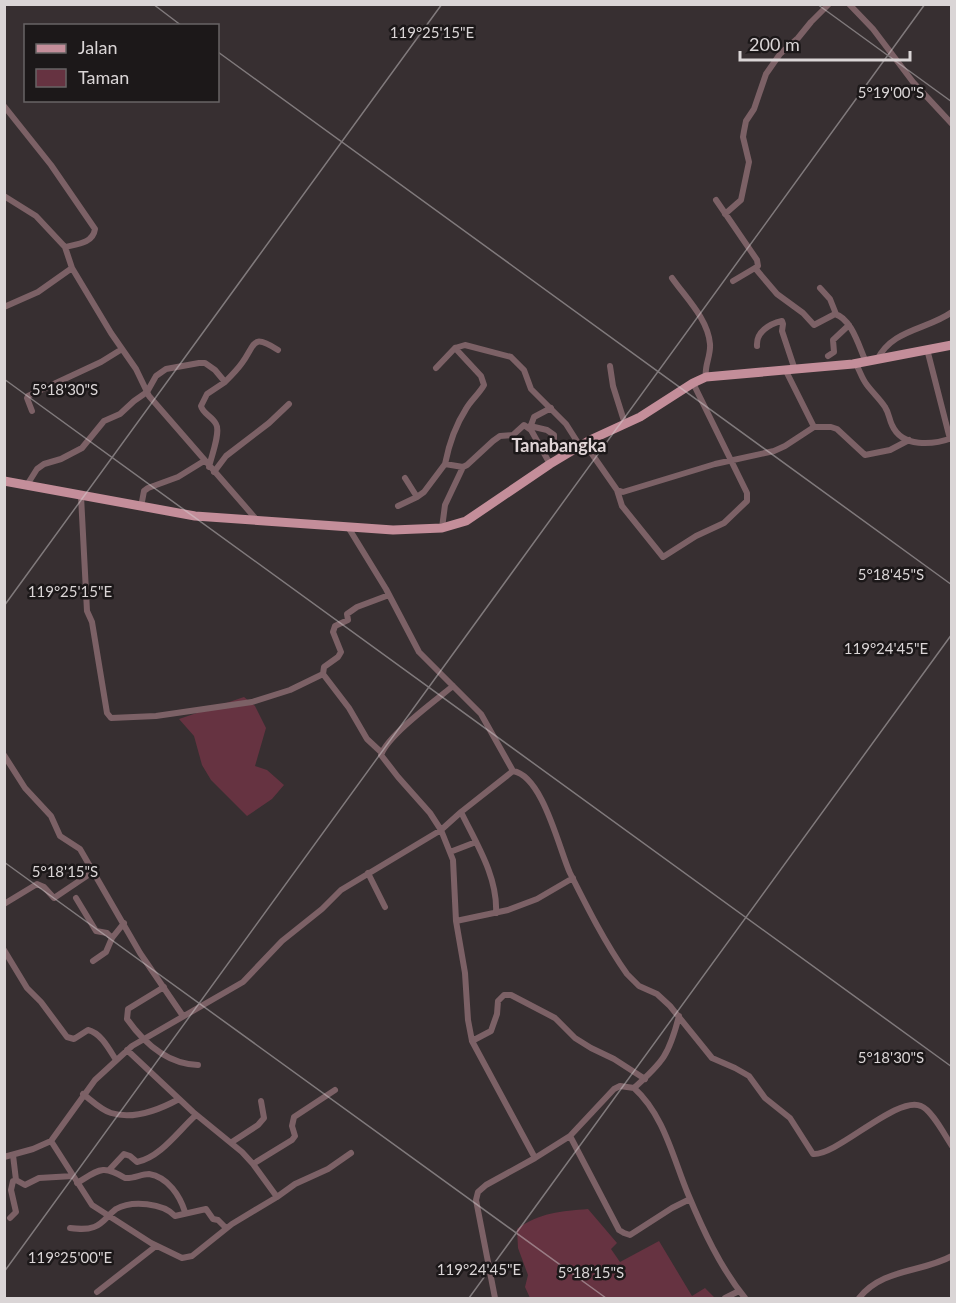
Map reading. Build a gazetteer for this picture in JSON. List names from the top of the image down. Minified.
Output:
{"districts":["Tanabangka"],"legend":["Jalan","Taman"],"scale_bar":"200 m","coordinates":["119°25'15\"E","5°19'00\"S","5°18'30\"S","5°18'45\"S","119°24'45\"E","5°18'15\"S","119°25'00\"E"]}
